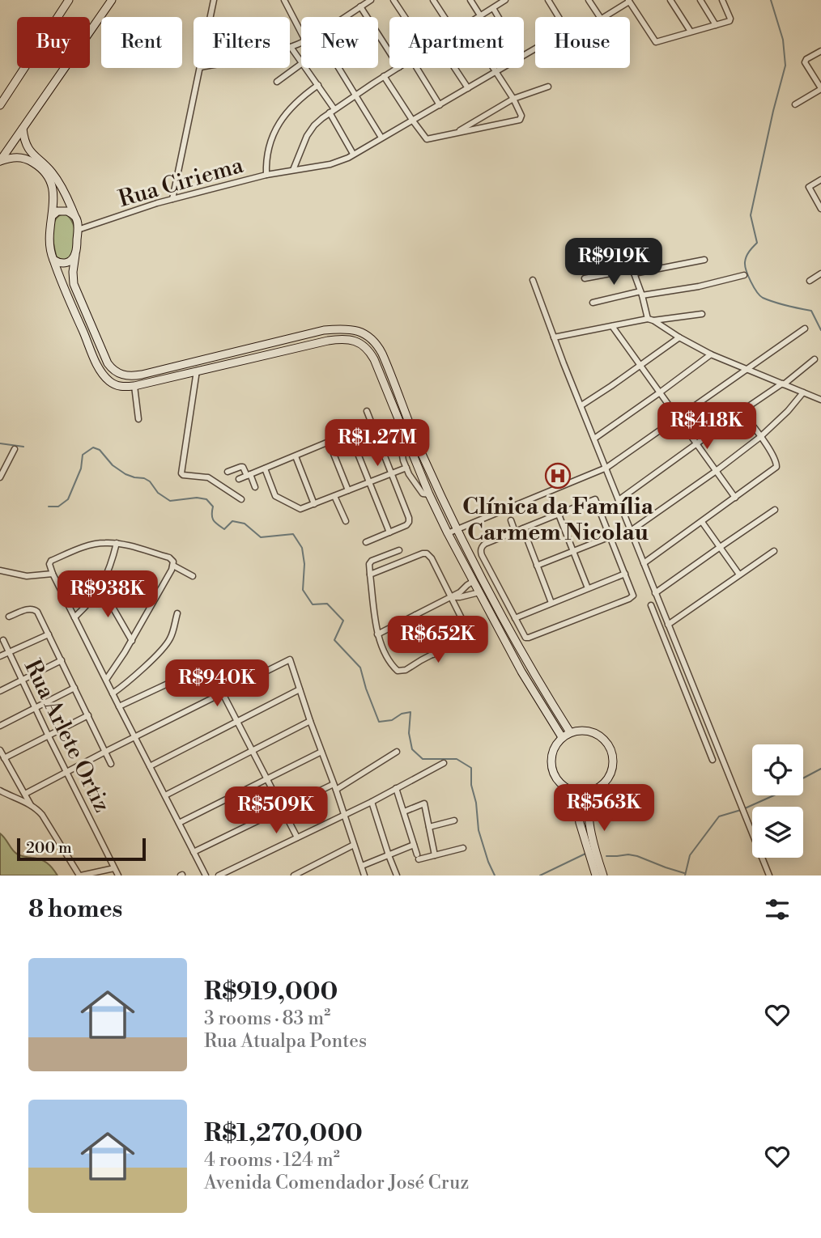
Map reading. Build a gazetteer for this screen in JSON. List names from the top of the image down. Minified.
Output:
{"streets":{"street":["Rua Ciriema","Rua Arlete Ortiz"]},"places":{"hospital":["Clínica da Família Carmem Nicolau"]},"scale_bar":"200 m","page":{"chip":["Buy","Rent","Filters","New","Apartment","House"],"price":["R$919K","R$418K","R$1.27M","R$938K","R$652K","R$940K","R$563K","R$509K"],"scale":"200 m","heading":"8 homes","list":[{"name":"R$919,000","note":"3 rooms · 83 m² · Rua Atualpa Pontes"},{"name":"R$1,270,000","note":"4 rooms · 124 m² · Avenida Comendador José Cruz"}]}}
